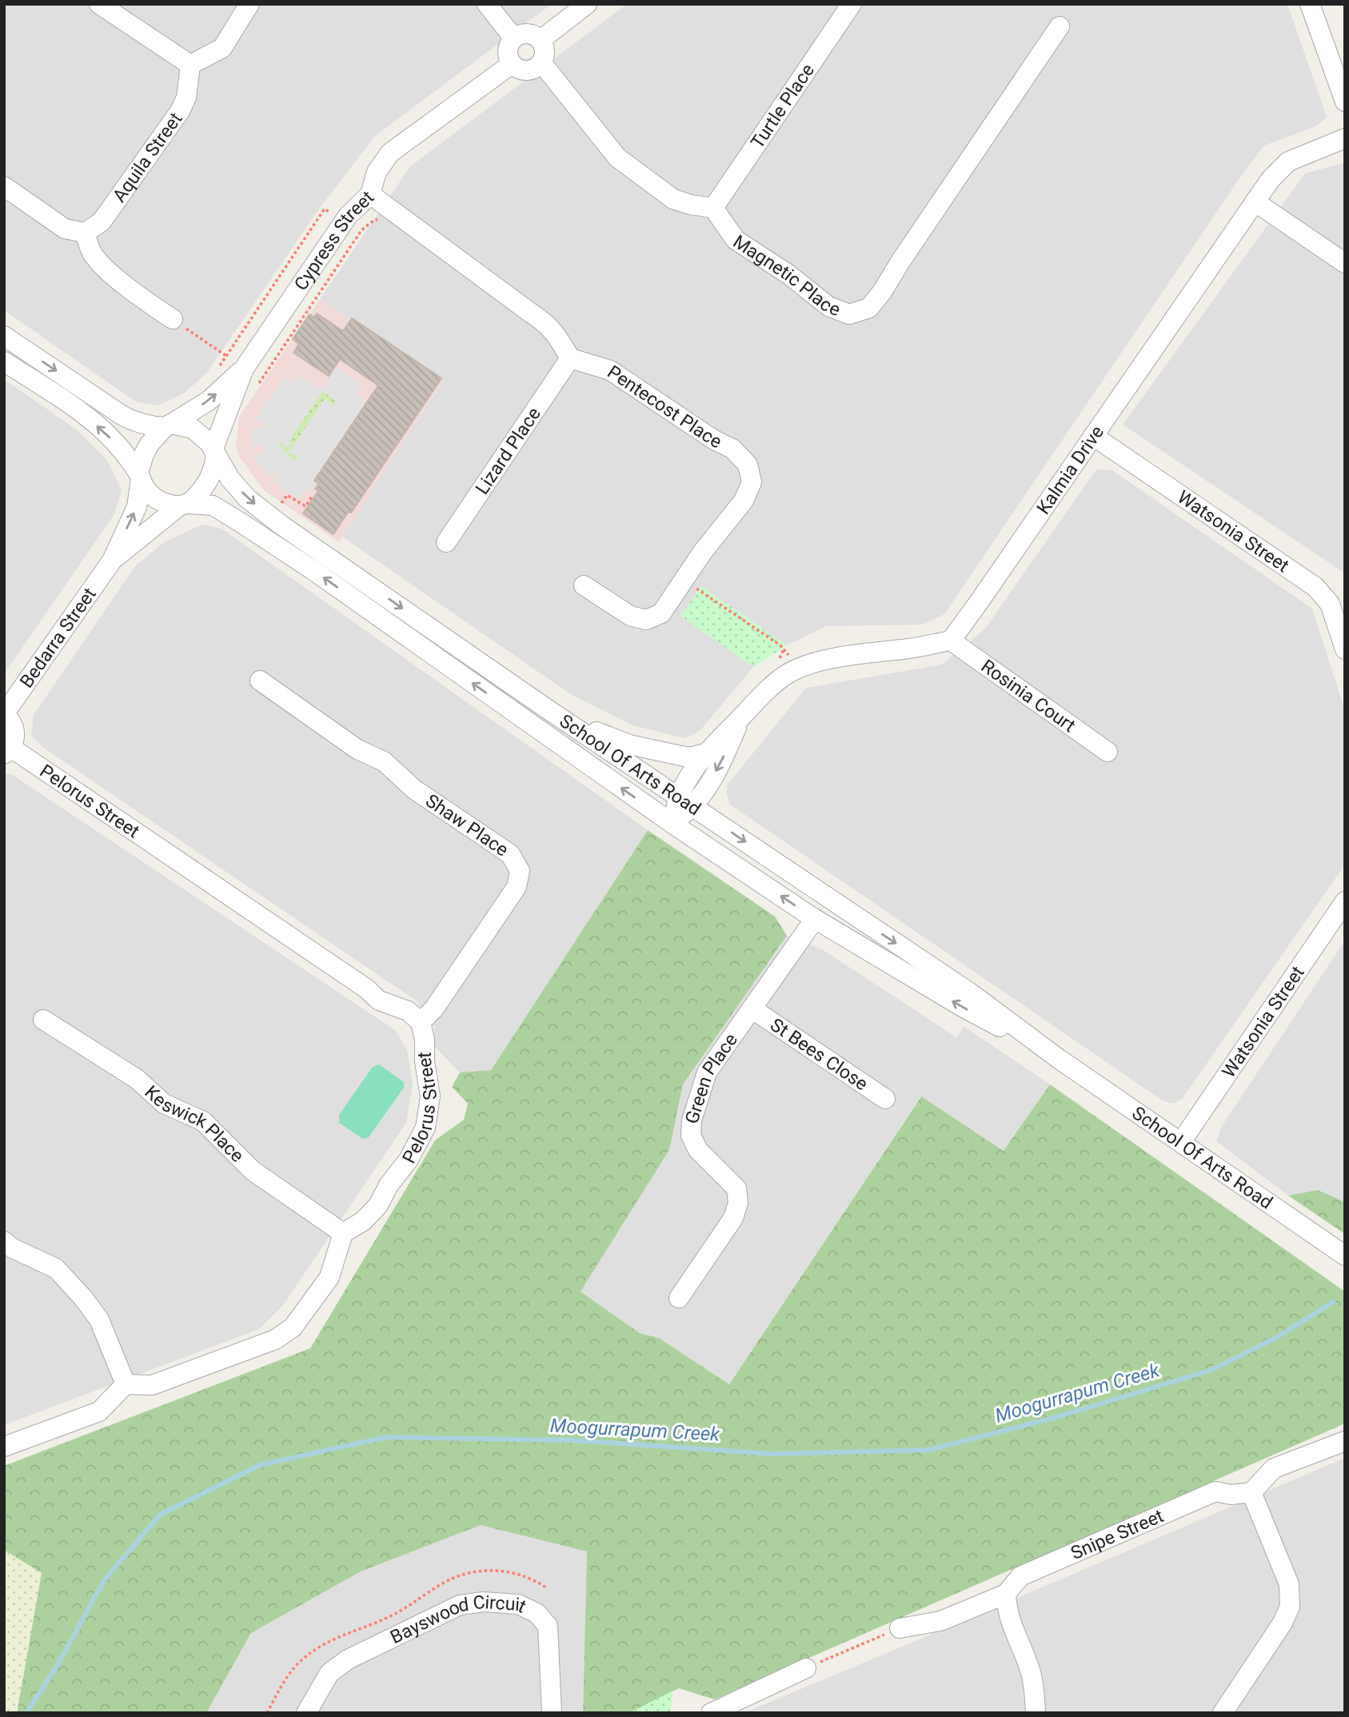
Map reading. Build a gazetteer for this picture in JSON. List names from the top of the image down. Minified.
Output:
{"streets":{"street":["Turtle Place","Aquila Street","Cypress Street","Magnetic Place","Pentecost Place","Lizard Place","Kalmia Drive","Watsonia Street","Bedarra Street","Rosinia Court","School Of Arts Road","Pelorus Street","Shaw Place","St Bees Close","Green Place","Keswick Place","Snipe Street","Bayswood Circuit"]},"crossings":[["Turtle Place","Magnetic Place"],["Cypress Street","Bedarra Street"],["Cypress Street","School Of Arts Road"],["Pentecost Place","Lizard Place"],["Kalmia Drive","Watsonia Street"],["Kalmia Drive","Rosinia Court"],["Watsonia Street","School Of Arts Road"],["Bedarra Street","School Of Arts Road"],["School Of Arts Road","Green Place"],["Pelorus Street","Shaw Place"],["Pelorus Street","Keswick Place"],["St Bees Close","Green Place"]],"water":["Moogurrapum Creek"]}
